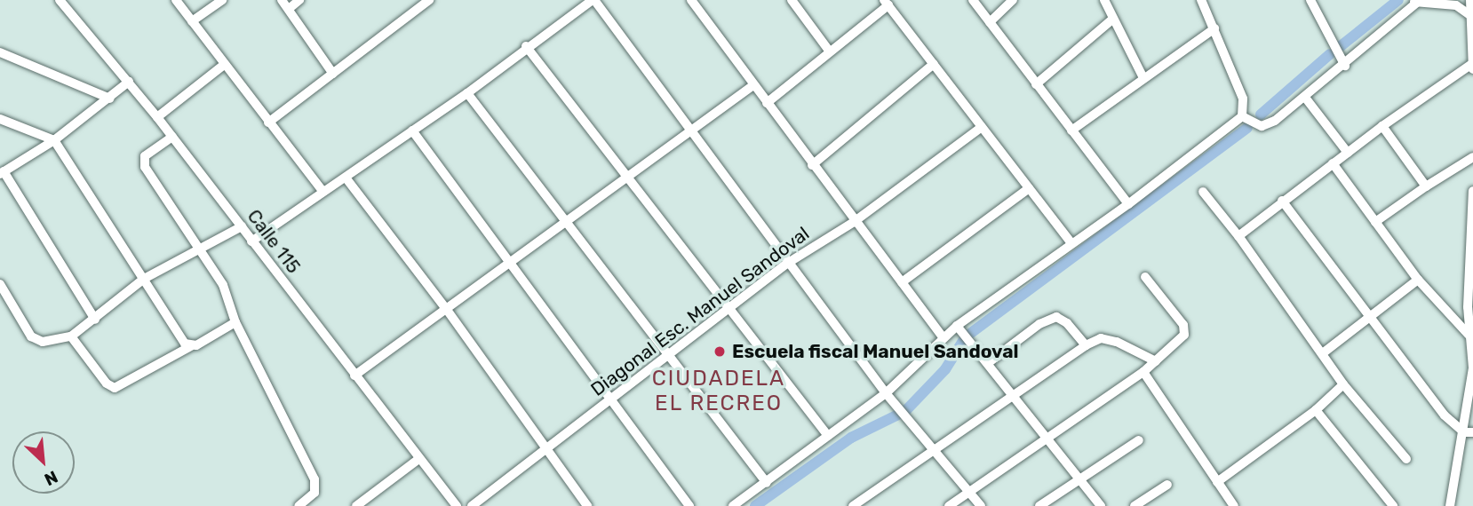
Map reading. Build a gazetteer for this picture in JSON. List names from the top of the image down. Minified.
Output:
{"streets":{"street":["Calle 115","Diagonal Esc. Manuel Sandoval"]},"districts":["CIUDADELA EL RECREO"],"places":["Escuela fiscal Manuel Sandoval"],"north":"bottom right"}
